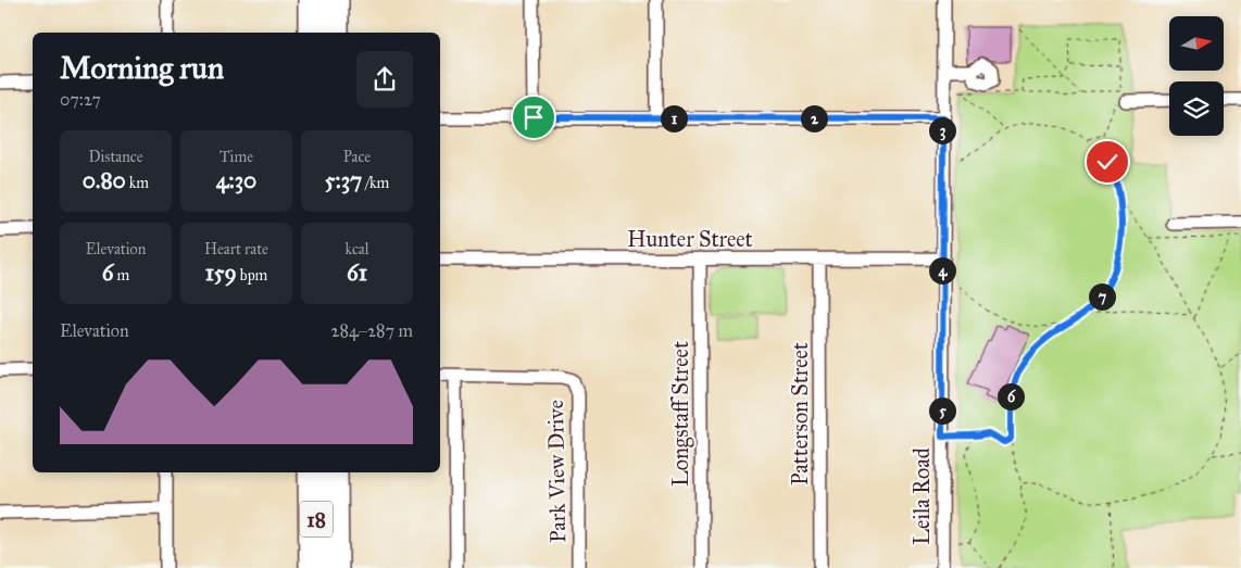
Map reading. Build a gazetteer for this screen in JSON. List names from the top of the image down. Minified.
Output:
{"streets":{"highway":["18"],"street":["Hunter Street","Longstaff Street","Patterson Street","Park View Drive","Leila Road"]},"crossings":[["Hunter Street","Longstaff Street"],["Hunter Street","Patterson Street"],["Hunter Street","Leila Road"]],"north":"right","page":{"heading":["Morning run","07:27"],"pins":["1","2","3","4","7","6","5"],"stats":[["Distance","0.80 km"],["Time","4:30"],["Pace","5:37 /km"],["Elevation","6 m"],["Heart rate","159 bpm"],["kcal","61"]],"chart":["Elevation","284–287 m"]}}
